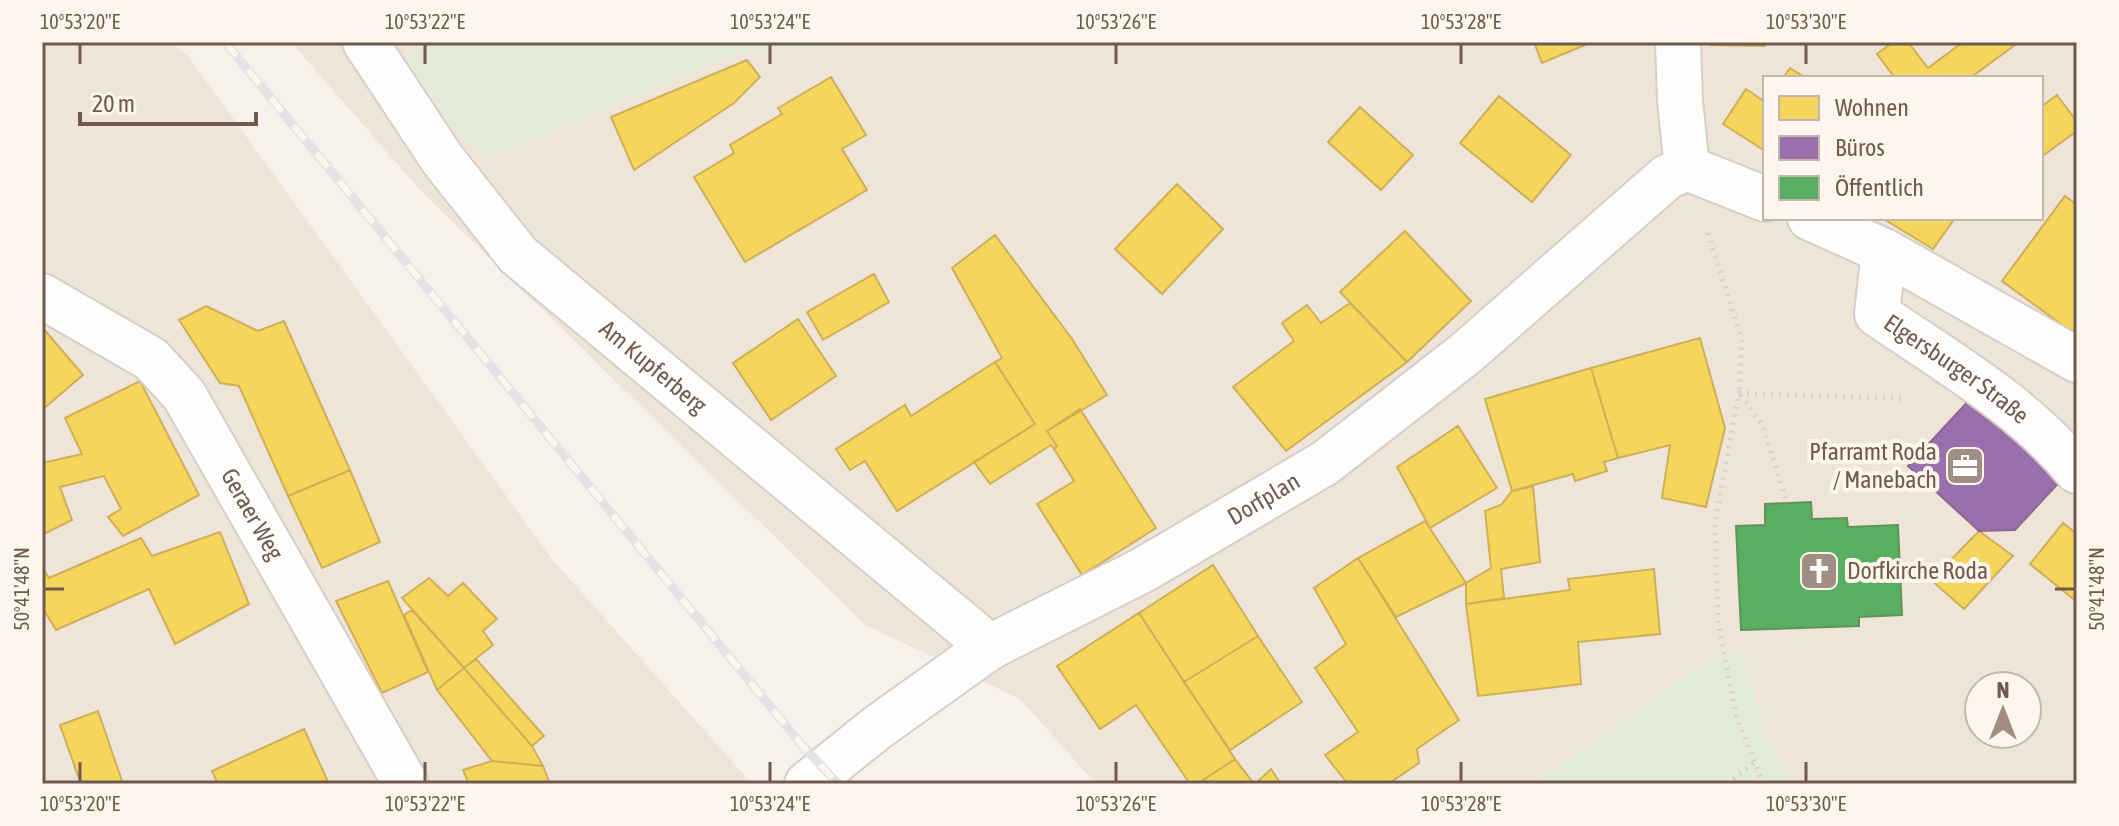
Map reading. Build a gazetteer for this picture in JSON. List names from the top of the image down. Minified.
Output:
{"streets":{"street":["Am Kupferberg","Elgersburger Straße","Dorfplan","Geraer Weg"]},"crossings":[["Am Kupferberg","Dorfplan"]],"places":{"office":["Pfarramt Roda / Manebach"],"church":["Dorfkirche Roda"]},"legend":["Wohnen","Büros","Öffentlich"],"scale_bar":"20 m","north":"top","coordinates":["10°53'20\"E","10°53'22\"E","10°53'24\"E","10°53'26\"E","10°53'28\"E","10°53'30\"E","50°41'48\"N"]}
